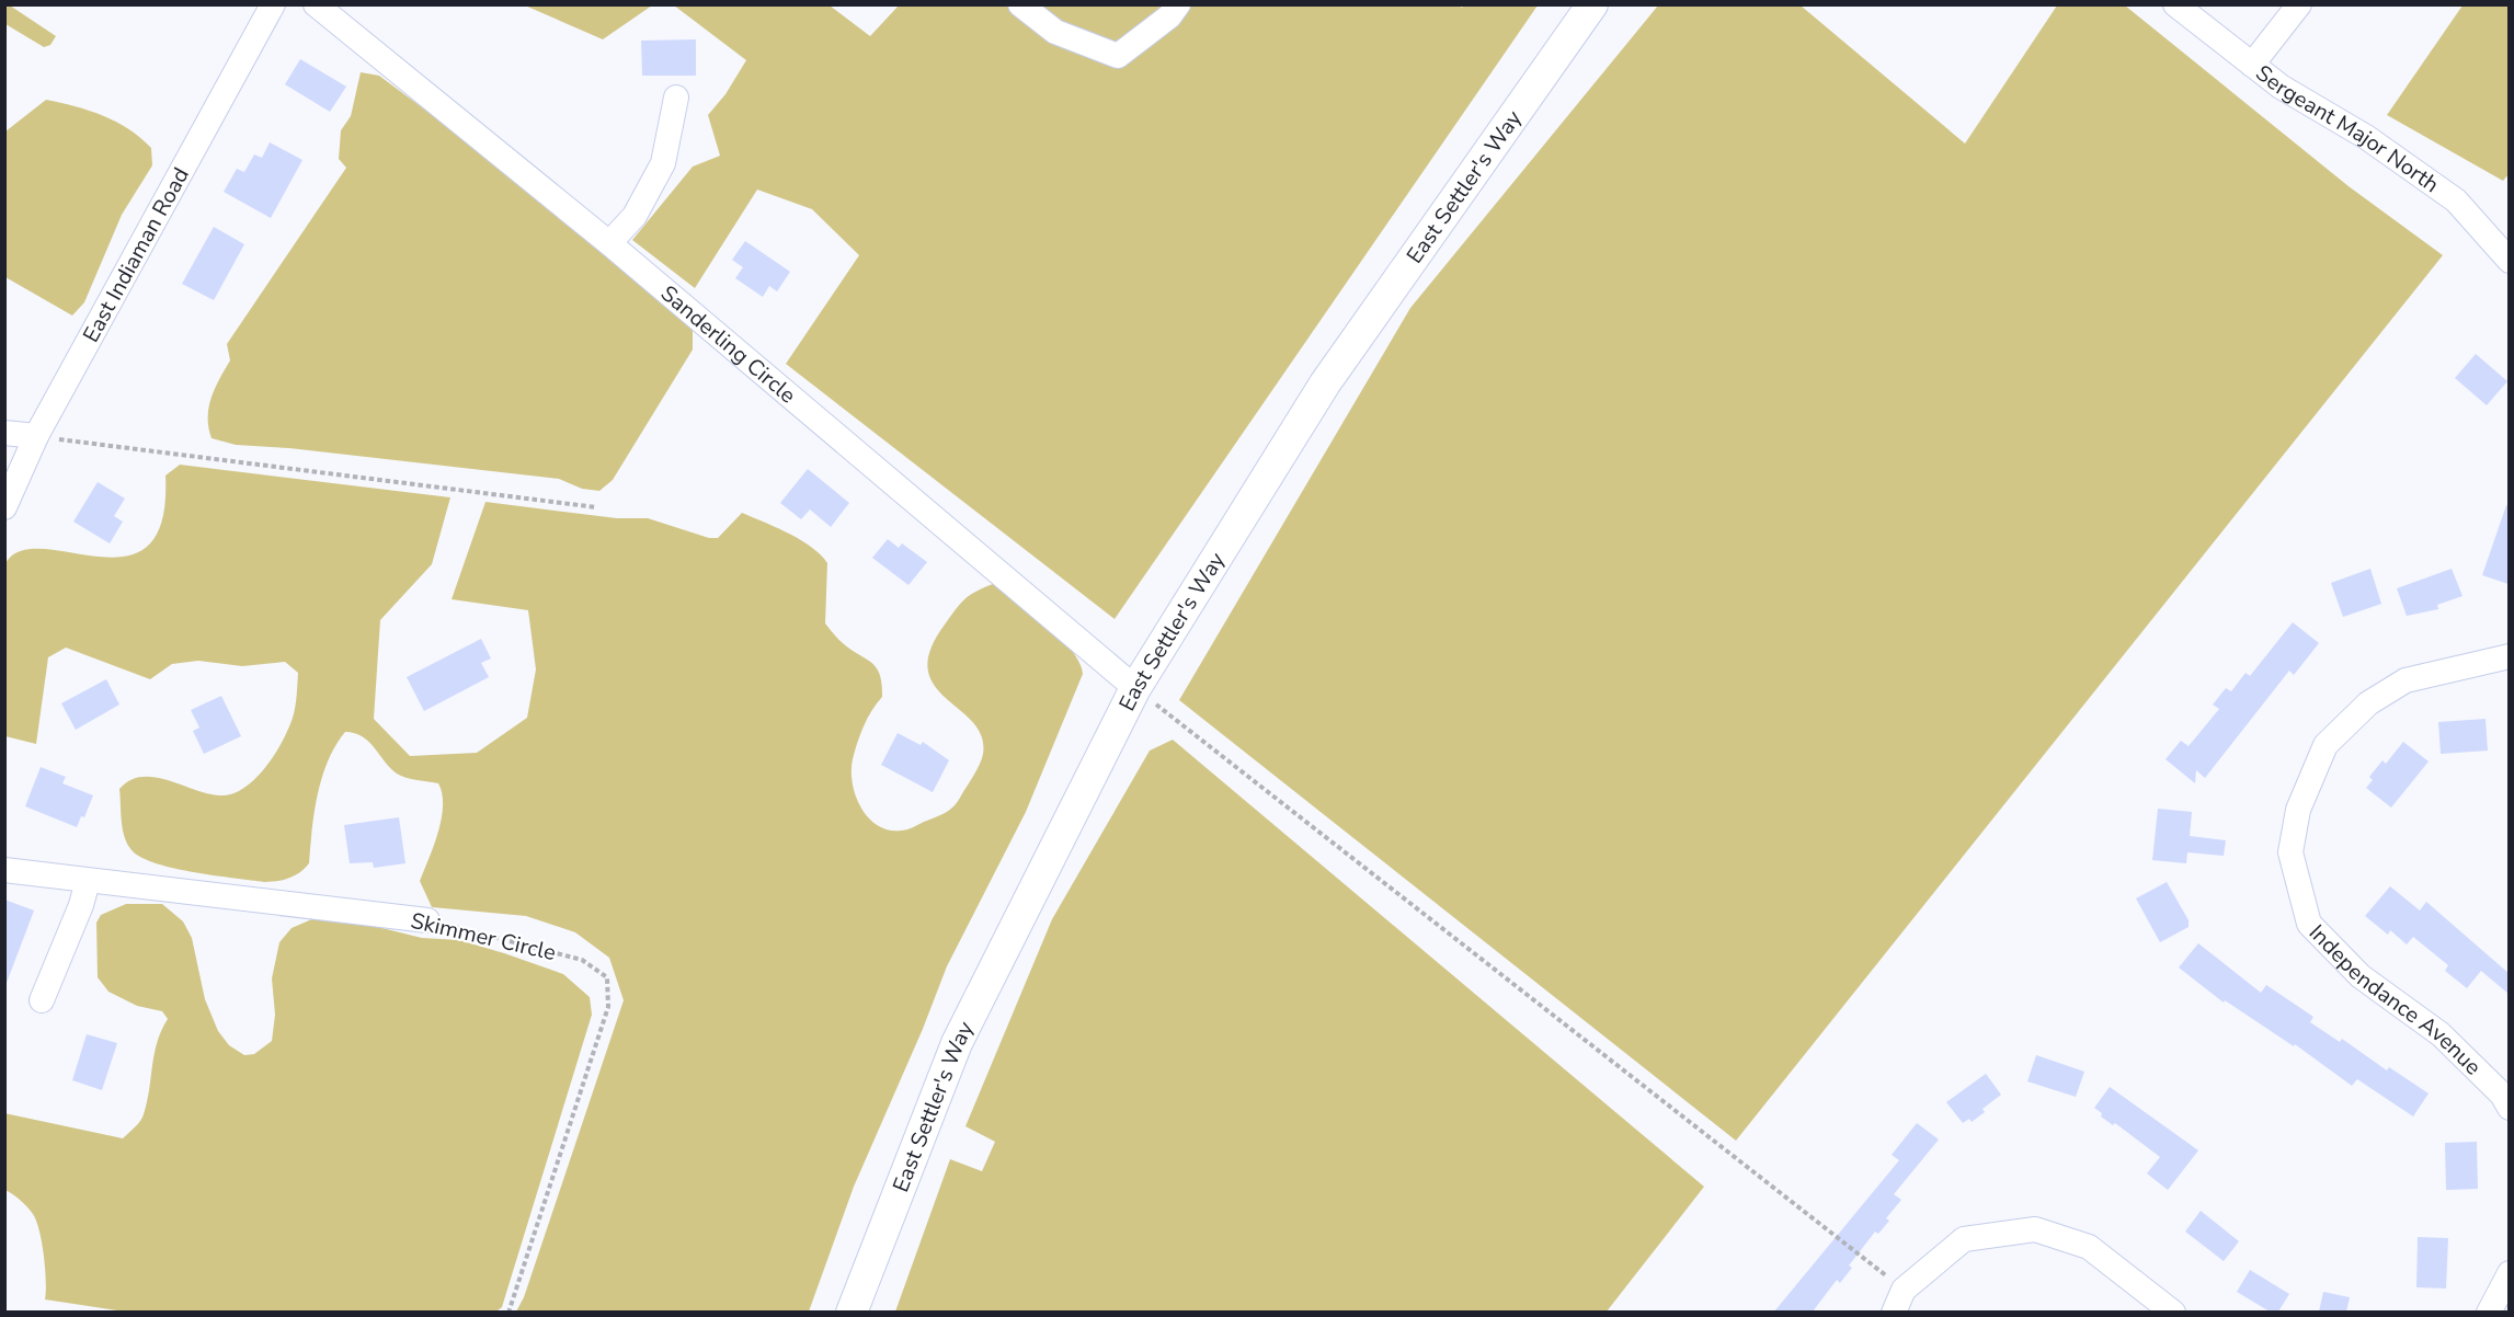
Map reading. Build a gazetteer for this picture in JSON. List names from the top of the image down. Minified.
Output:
{"streets":{"main road":["East Settler's Way"],"street":["Sergeant Major North","East Indiaman Road","Sanderling Circle","Skimmer Circle","Independance Avenue"]},"crossings":[["East Settler's Way","Sanderling Circle"]]}
